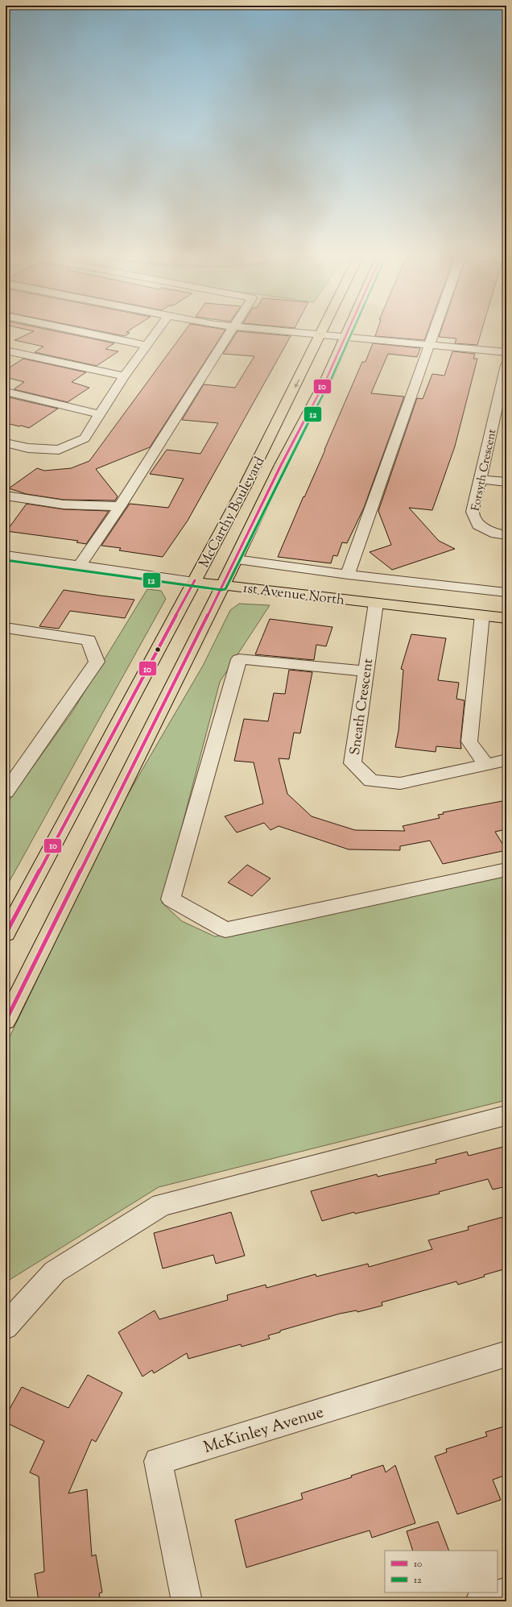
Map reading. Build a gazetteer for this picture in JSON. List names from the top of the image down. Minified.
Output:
{"streets":{"main road":["McCarthy Boulevard","1st Avenue North"],"street":["Forsyth Crescent","Sneath Crescent","McKinley Avenue"]},"crossings":[["McCarthy Boulevard","1st Avenue North"],["1st Avenue North","Sneath Crescent"]],"lines":["transit line 10","transit line 12"],"legend":["10","12"]}
